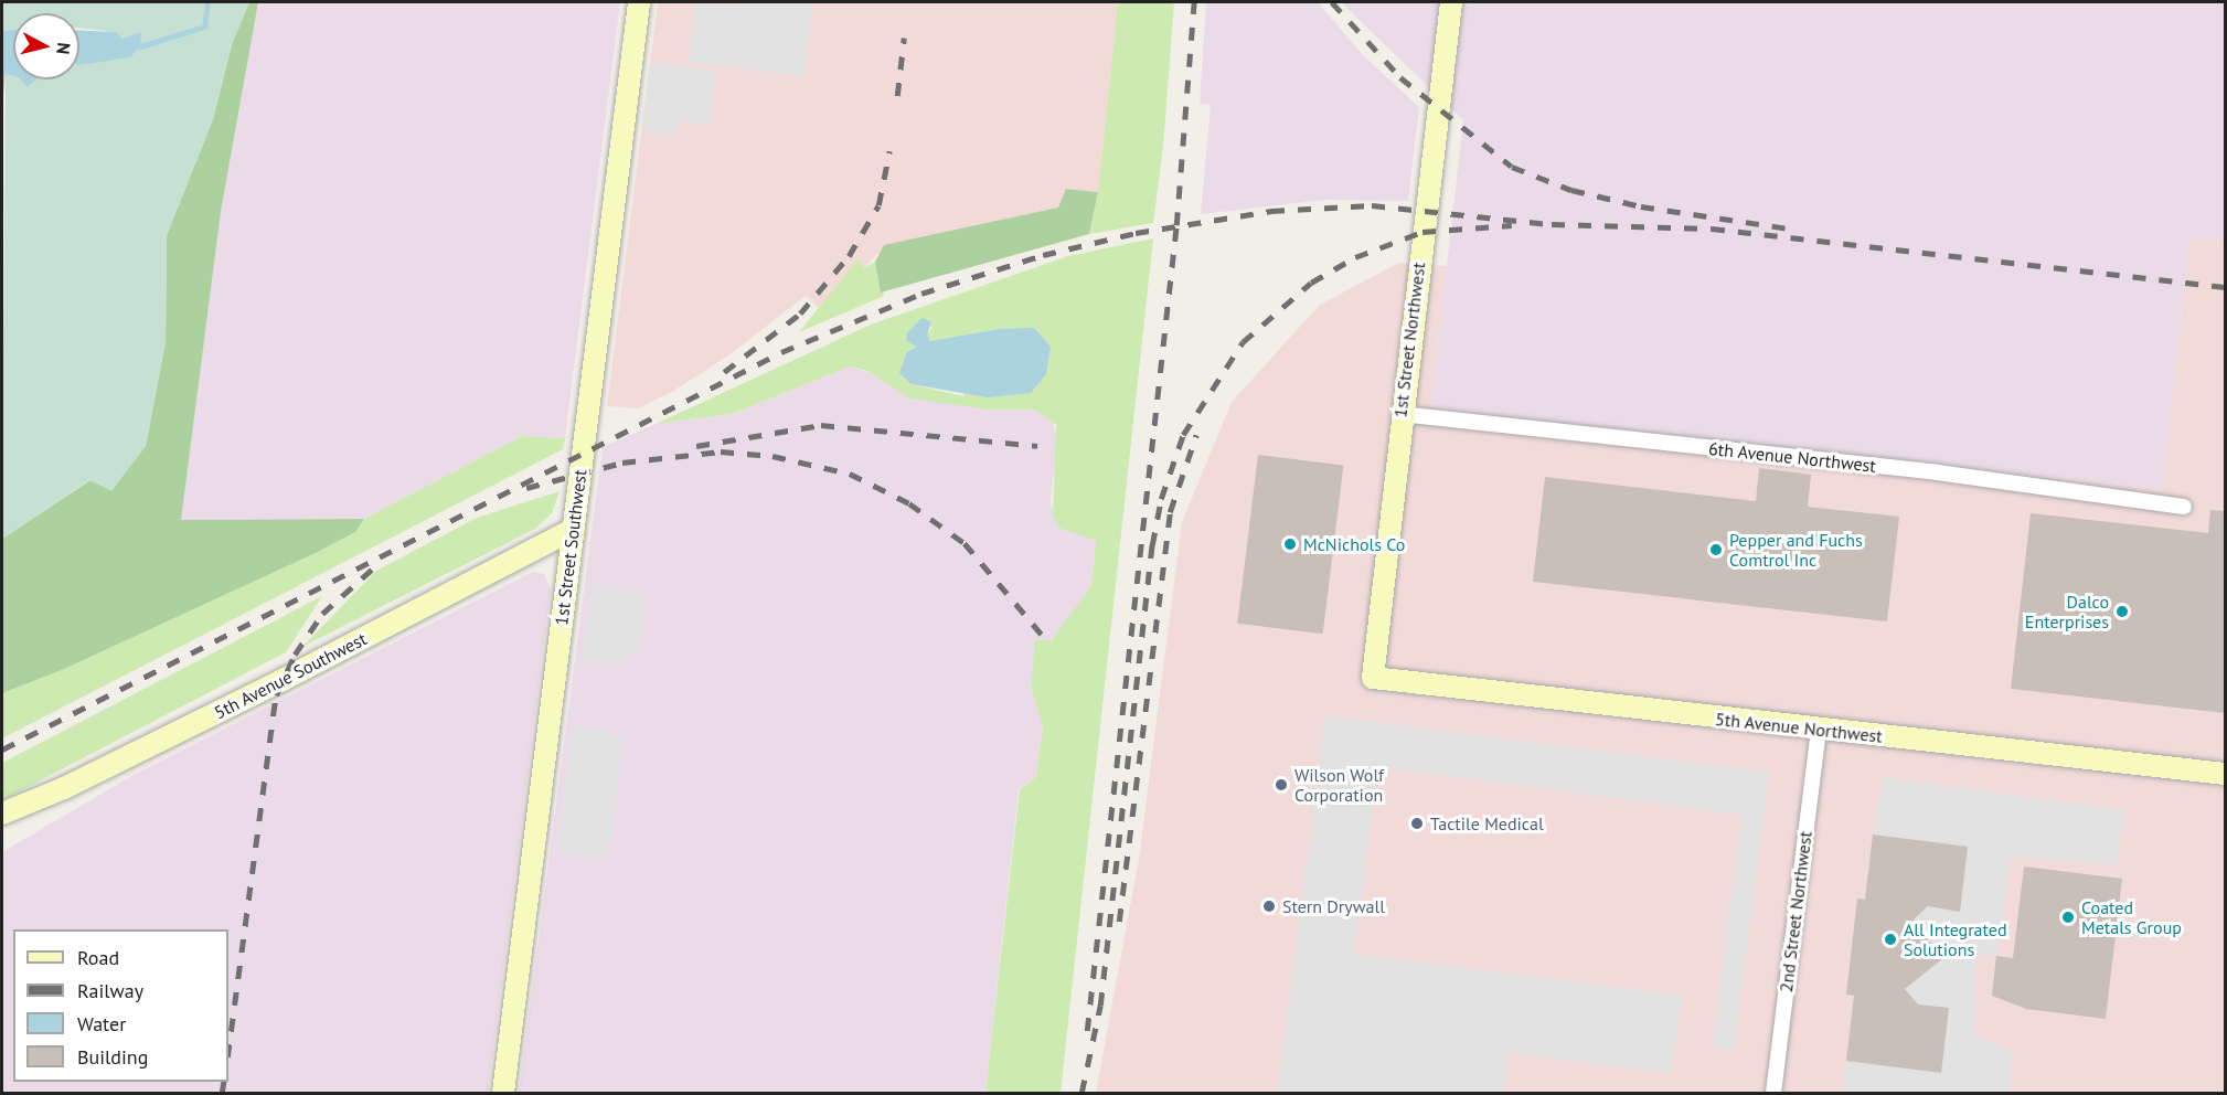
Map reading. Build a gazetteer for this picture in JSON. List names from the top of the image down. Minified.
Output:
{"streets":{"street":["1st Street Northwest","6th Avenue Northwest","1st Street Southwest","5th Avenue Southwest","5th Avenue Northwest","2nd Street Northwest"]},"crossings":[["1st Street Northwest","6th Avenue Northwest"],["1st Street Northwest","5th Avenue Northwest"],["1st Street Southwest","5th Avenue Southwest"],["5th Avenue Northwest","2nd Street Northwest"]],"places":["McNichols Co","Pepper and Fuchs Comtrol Inc","Dalco Enterprises","Wilson Wolf Corporation","Tactile Medical","Stern Drywall","Coated Metals Group","All Integrated Solutions"],"legend":["Road","Railway","Water","Building"],"north":"right"}
